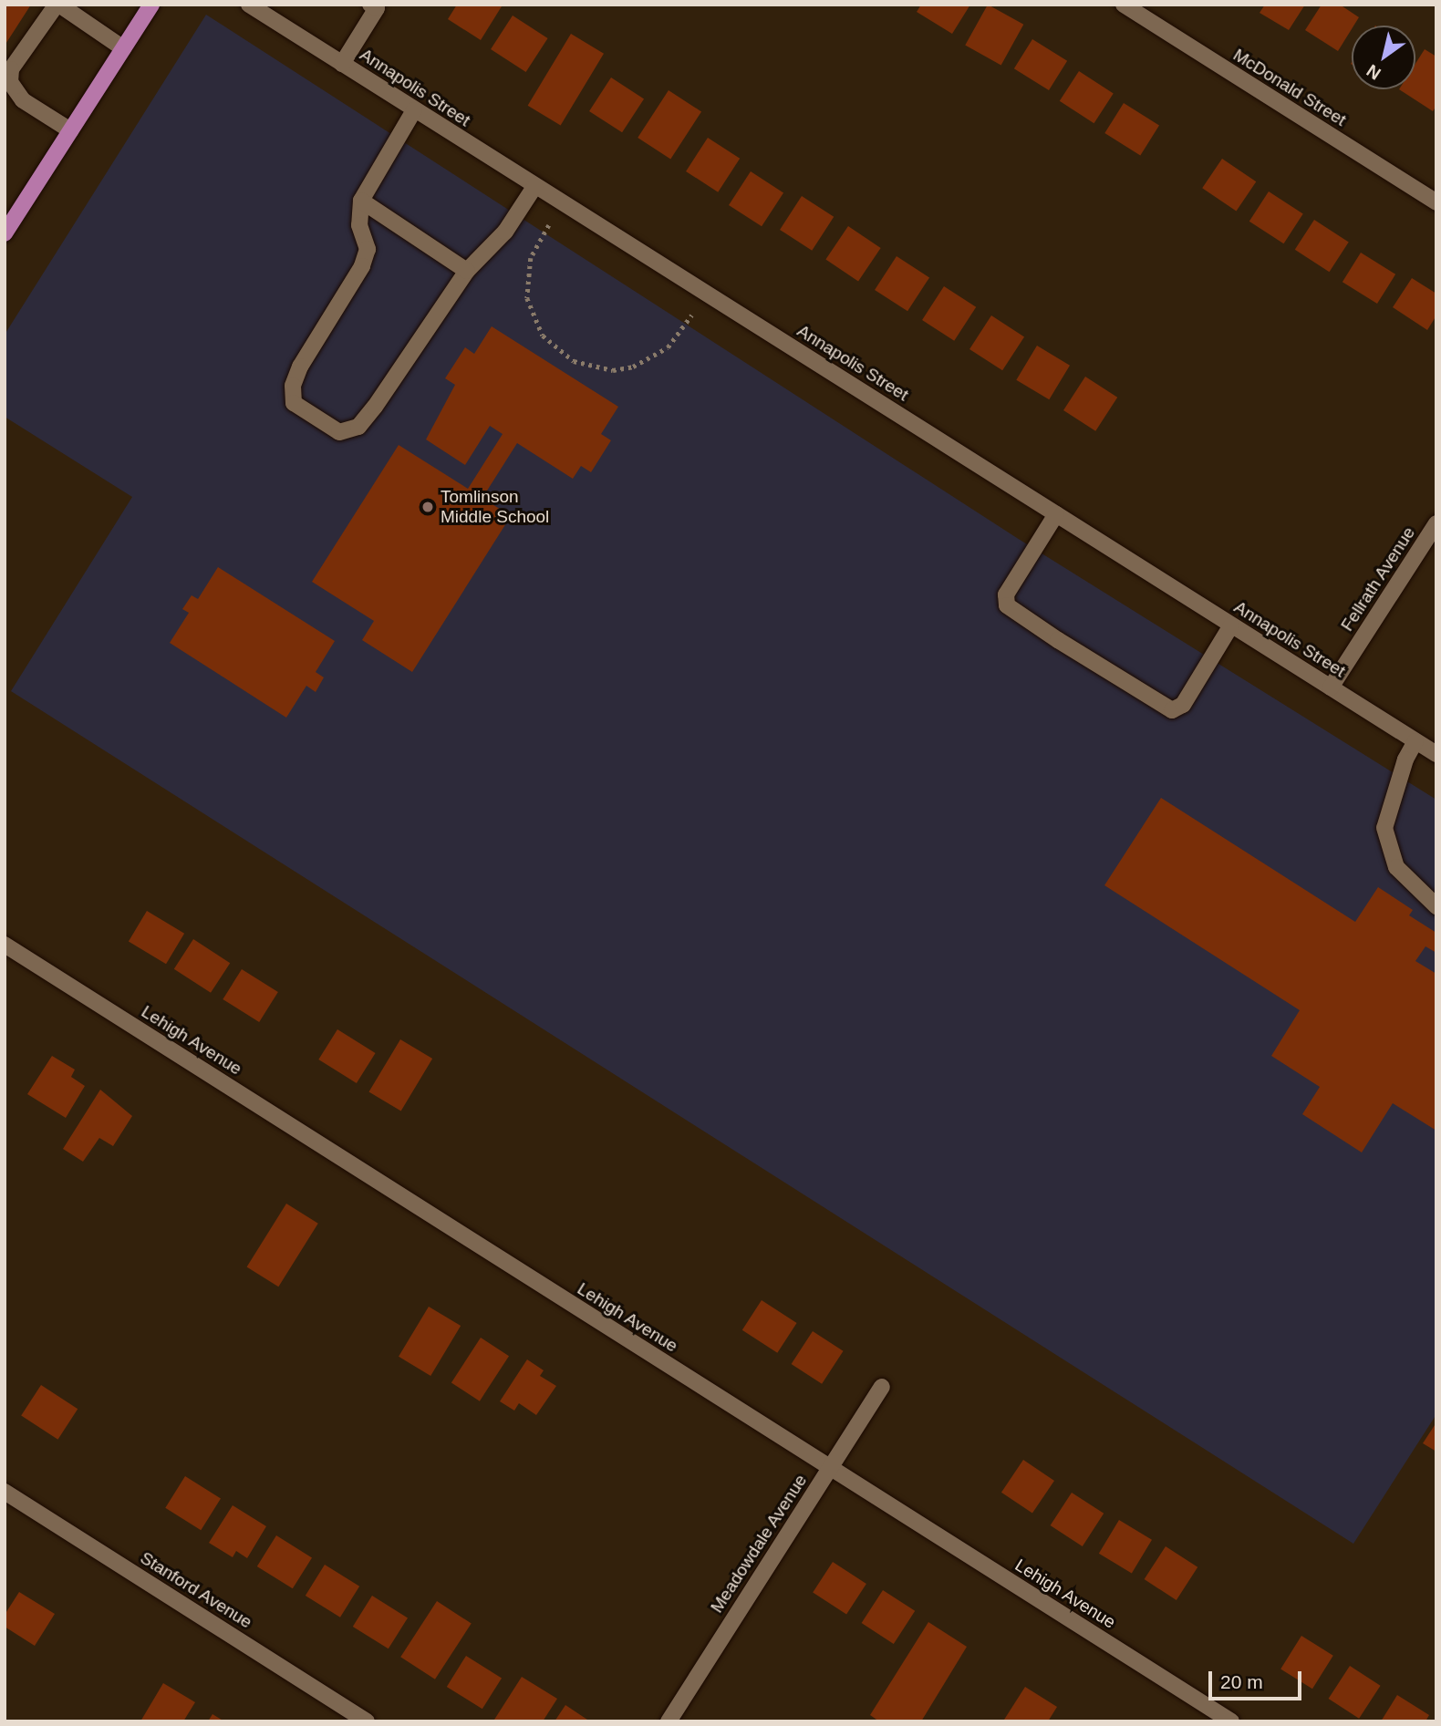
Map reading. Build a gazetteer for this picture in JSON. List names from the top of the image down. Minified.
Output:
{"streets":{"street":["Annapolis Street","McDonald Street","Fellrath Avenue","Lehigh Avenue","Meadowdale Avenue","Stanford Avenue"]},"crossings":[["Annapolis Street","Fellrath Avenue"],["Lehigh Avenue","Meadowdale Avenue"]],"places":["Tomlinson Middle School"],"scale_bar":"20 m","north":"bottom left"}
